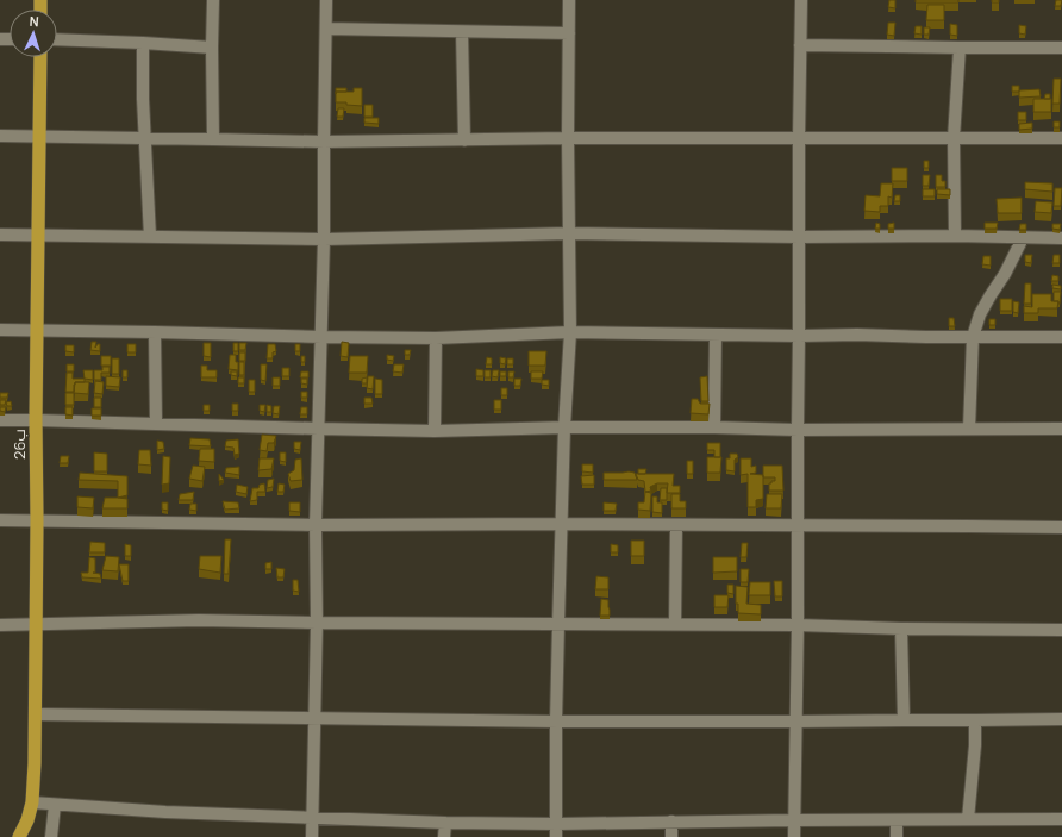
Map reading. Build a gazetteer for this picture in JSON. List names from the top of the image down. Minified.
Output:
{"streets":{"highway":["26ب"]},"north":"top"}
